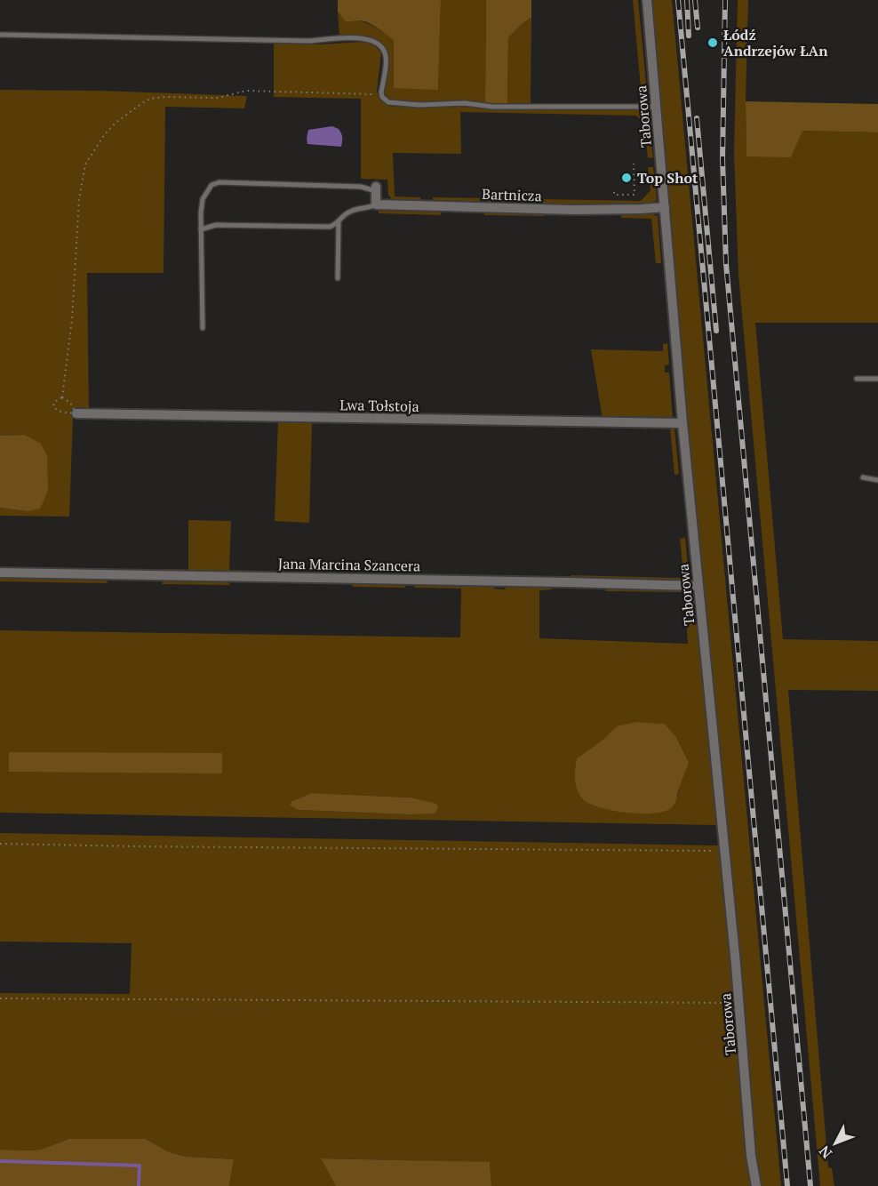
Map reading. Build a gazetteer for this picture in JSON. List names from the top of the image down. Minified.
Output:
{"streets":{"street":["Taborowa","Bartnicza","Lwa Tołstoja","Jana Marcina Szancera"]},"crossings":[["Taborowa","Bartnicza"],["Taborowa","Lwa Tołstoja"],["Taborowa","Jana Marcina Szancera"]],"places":["Łódź Andrzejów ŁAn","Top Shot"],"north":"bottom left"}
